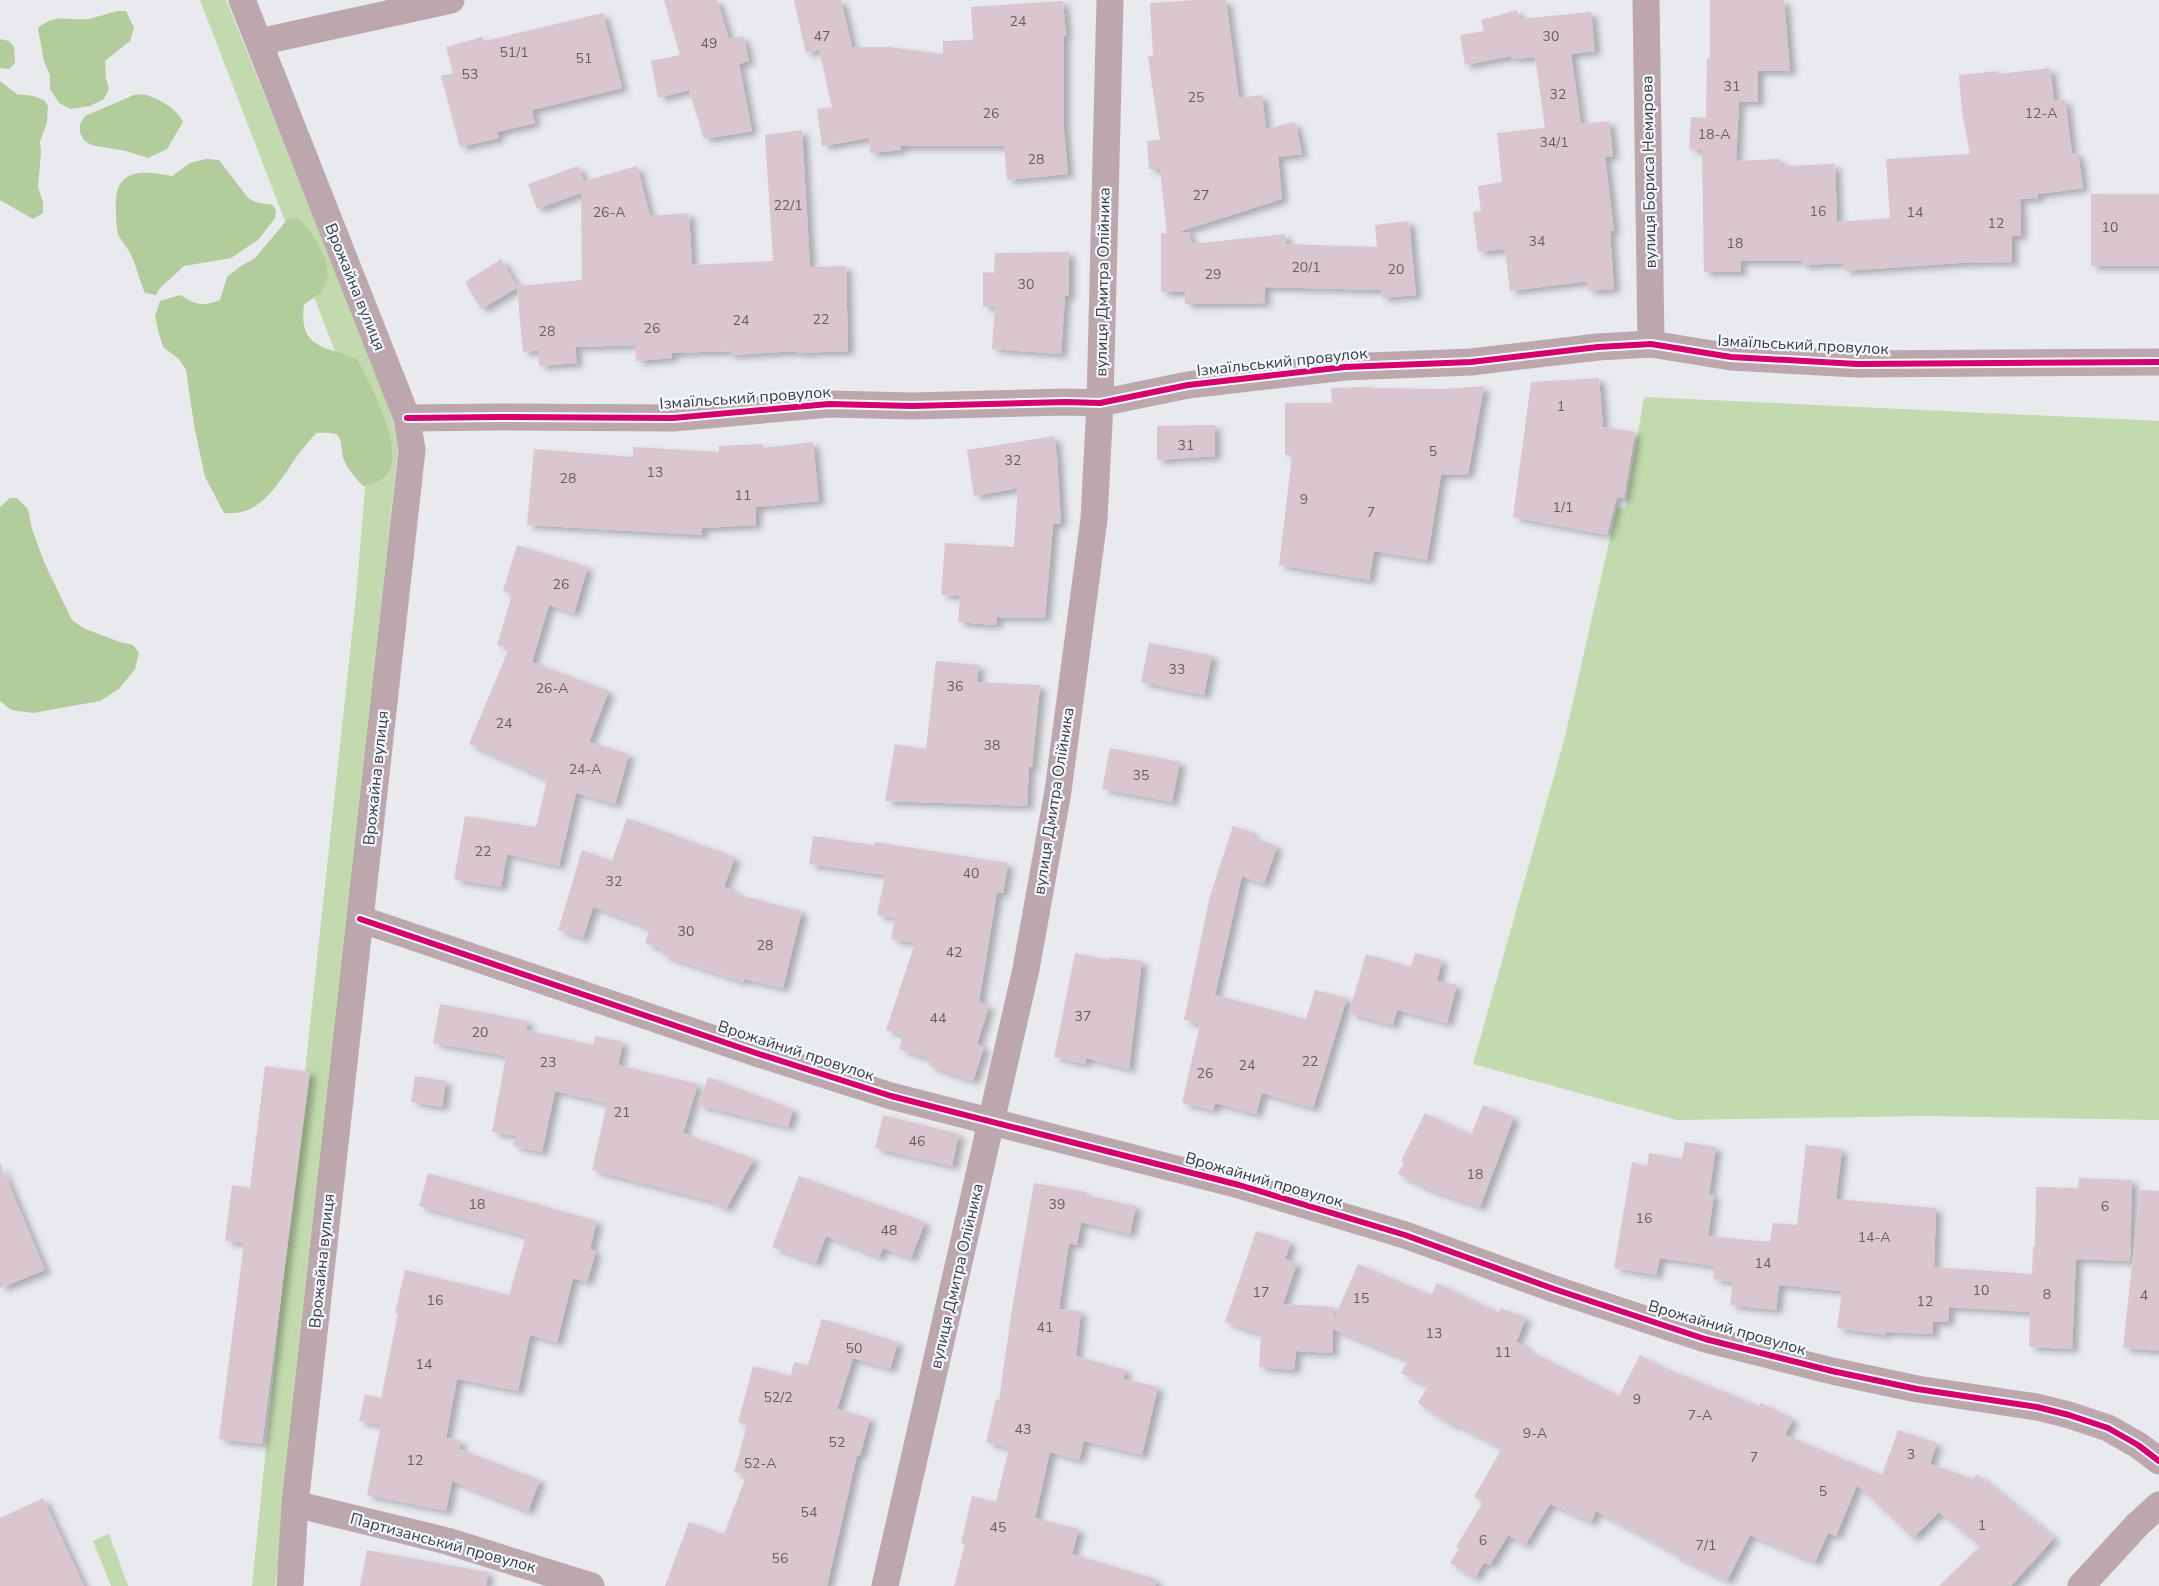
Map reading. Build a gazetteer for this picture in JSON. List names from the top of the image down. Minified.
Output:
{"streets":{"street":["вулиця Бориса Немирова","вулиця Дмитра Олійника","Врожайна вулиця","Ізмаїльський провулок","Врожайний провулок","Партизанський провулок"]},"crossings":[["вулиця Бориса Немирова","Ізмаїльський провулок"],["вулиця Дмитра Олійника","Ізмаїльський провулок"],["вулиця Дмитра Олійника","Врожайний провулок"],["Врожайна вулиця","Ізмаїльський провулок"],["Врожайна вулиця","Врожайний провулок"],["Врожайна вулиця","Партизанський провулок"]],"house_numbers":["24","47","30","49","51/1","51","53","31","32","25","26","12-А","18-А","34/1","28","27","22/1","16","26-А","14","12","10","34","18","20/1","20","29","30","22","24","26","28","1","31","5","32","13","28","11","9","1/1","7","26","33","36","26-А","24","38","24-А","35","22","40","32","30","28","42","37","44","20","22","23","24","26","21","46","18","18","39","6","16","48","14-А","14","10","17","8","4","15","16","12","41","13","50","11","14","52/2","9","7-А","43","9-А","52","3","7","12","52-А","5","54","1","45","6","7/1","56"]}
